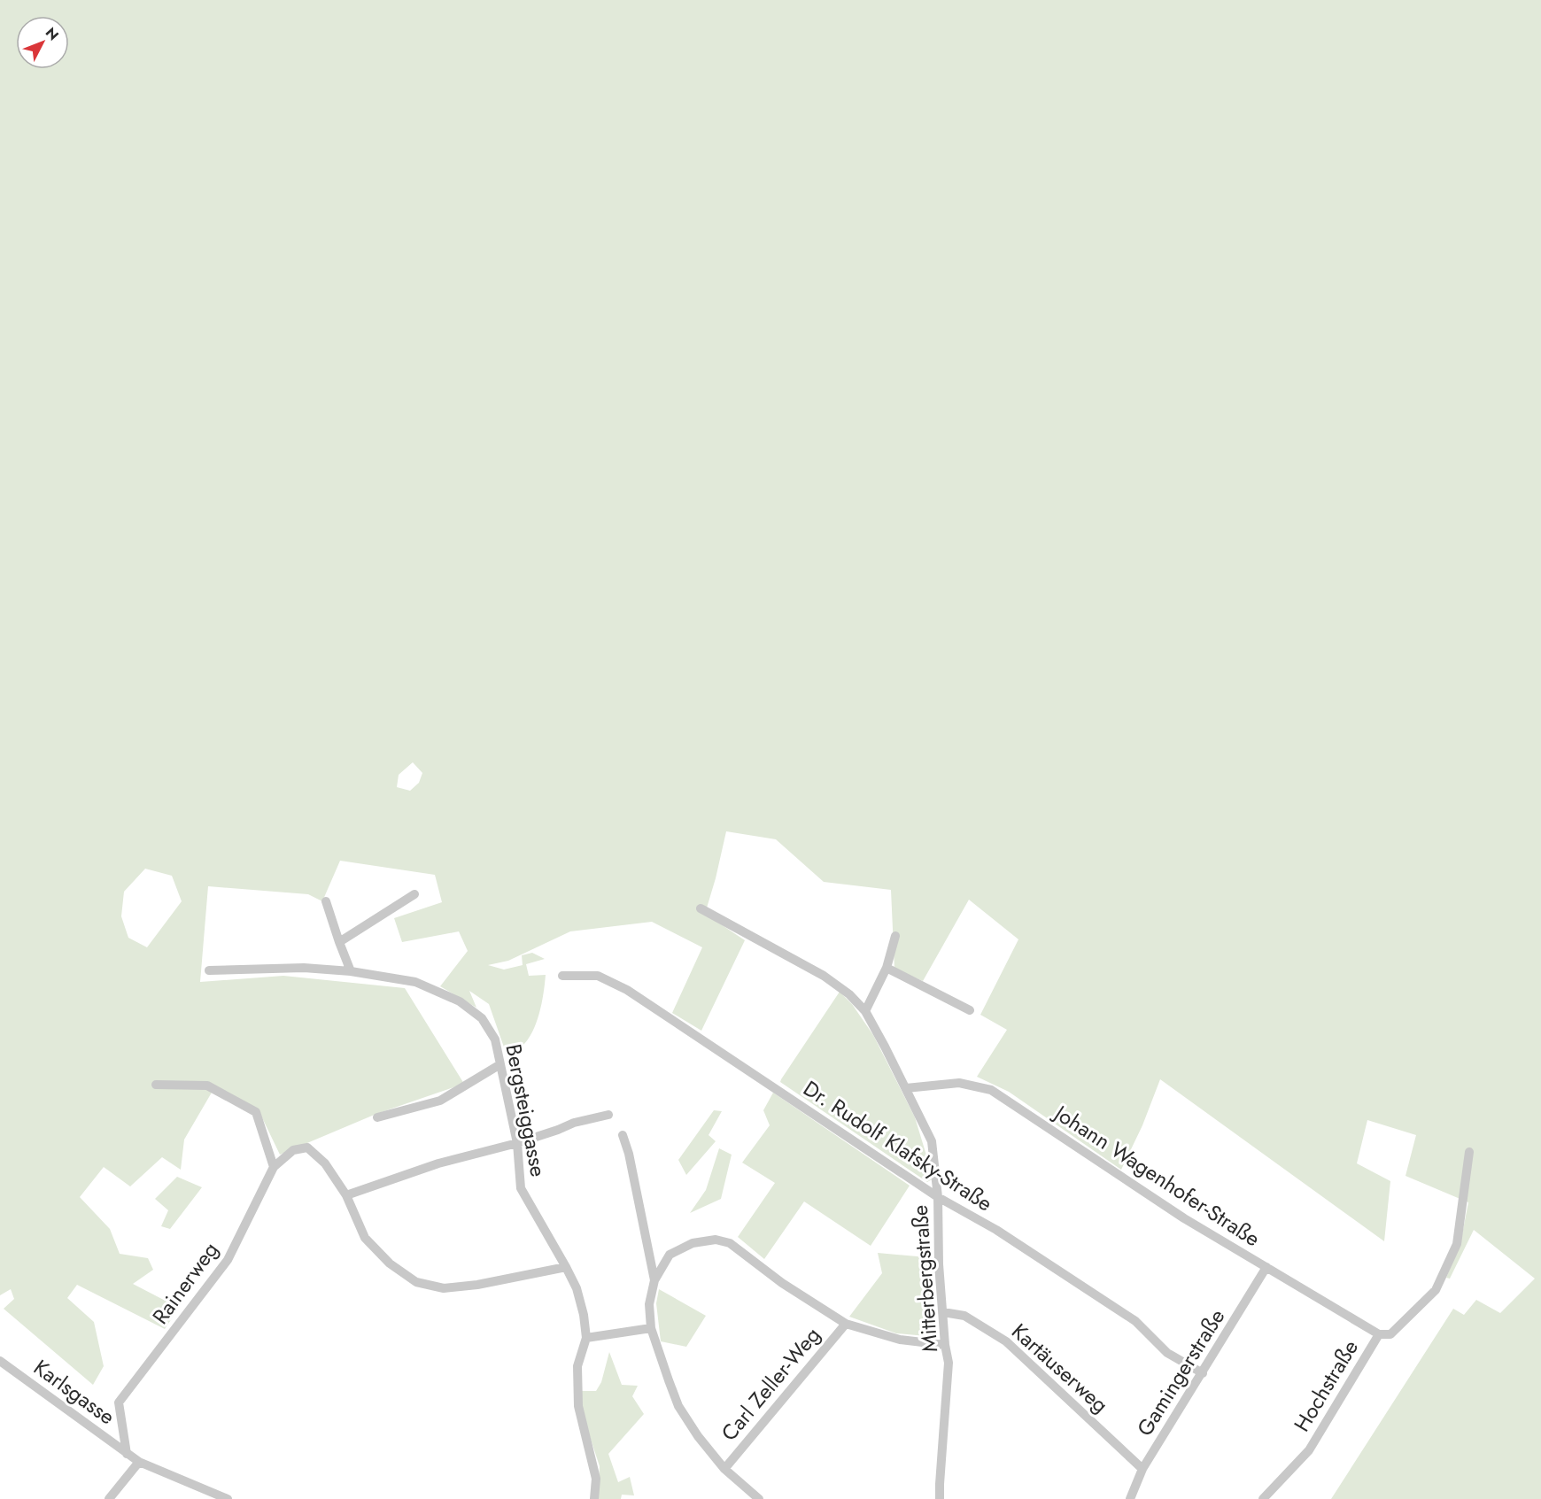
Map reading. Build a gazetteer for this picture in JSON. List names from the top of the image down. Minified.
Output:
{"streets":{"street":["Bergsteiggasse","Dr. Rudolf Klafsky-Straße","Johann Wagenhofer-Straße","Mitterbergstraße","Rainerweg","Kartäuserweg","Gamingerstraße","Carl Zeller-Weg","Hochstraße","Karlsgasse"]},"crossings":[["Dr. Rudolf Klafsky-Straße","Mitterbergstraße"],["Dr. Rudolf Klafsky-Straße","Gamingerstraße"],["Johann Wagenhofer-Straße","Mitterbergstraße"],["Johann Wagenhofer-Straße","Gamingerstraße"],["Johann Wagenhofer-Straße","Hochstraße"],["Mitterbergstraße","Kartäuserweg"],["Rainerweg","Karlsgasse"],["Kartäuserweg","Gamingerstraße"]],"north":"top right"}
